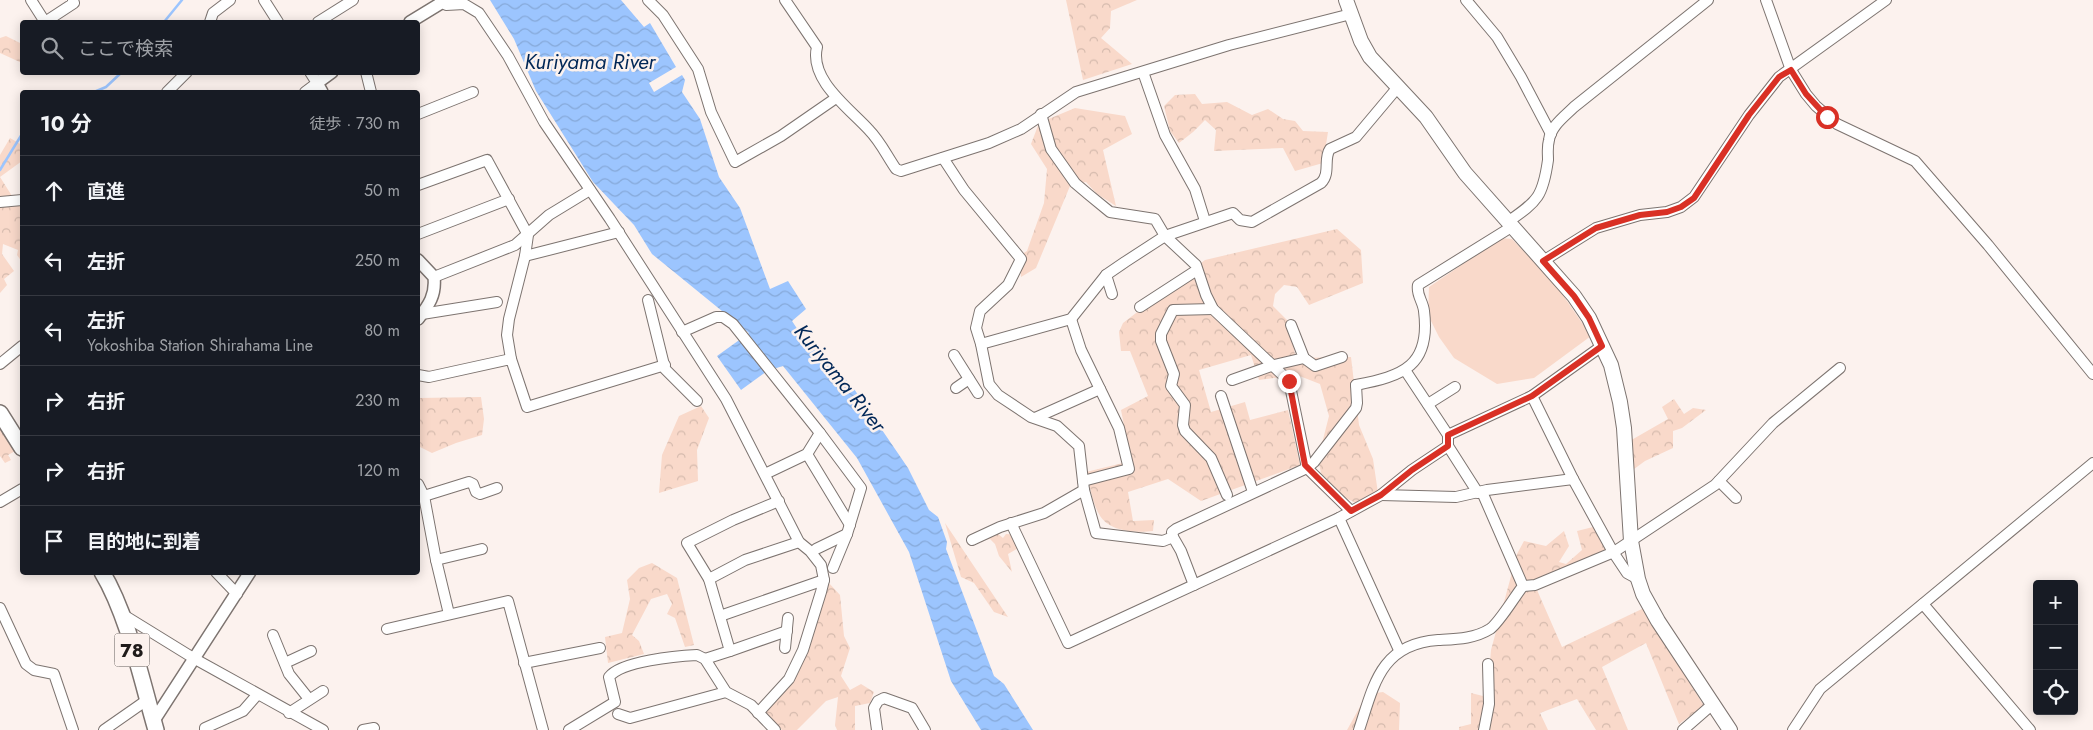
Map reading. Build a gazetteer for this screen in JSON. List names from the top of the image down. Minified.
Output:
{"streets":{"main road":["78"]},"water":["Kuriyama River"],"page":{"search":"ここで検索","heading":["10 分","徒歩 · 730 m"],"list":[["直進","50 m"],["左折","250 m"],["左折","Yokoshiba Station Shirahama Line","80 m"],["右折","230 m"],["右折","120 m"],"目的地に到着"],"map_buttons":["+","−"]}}
